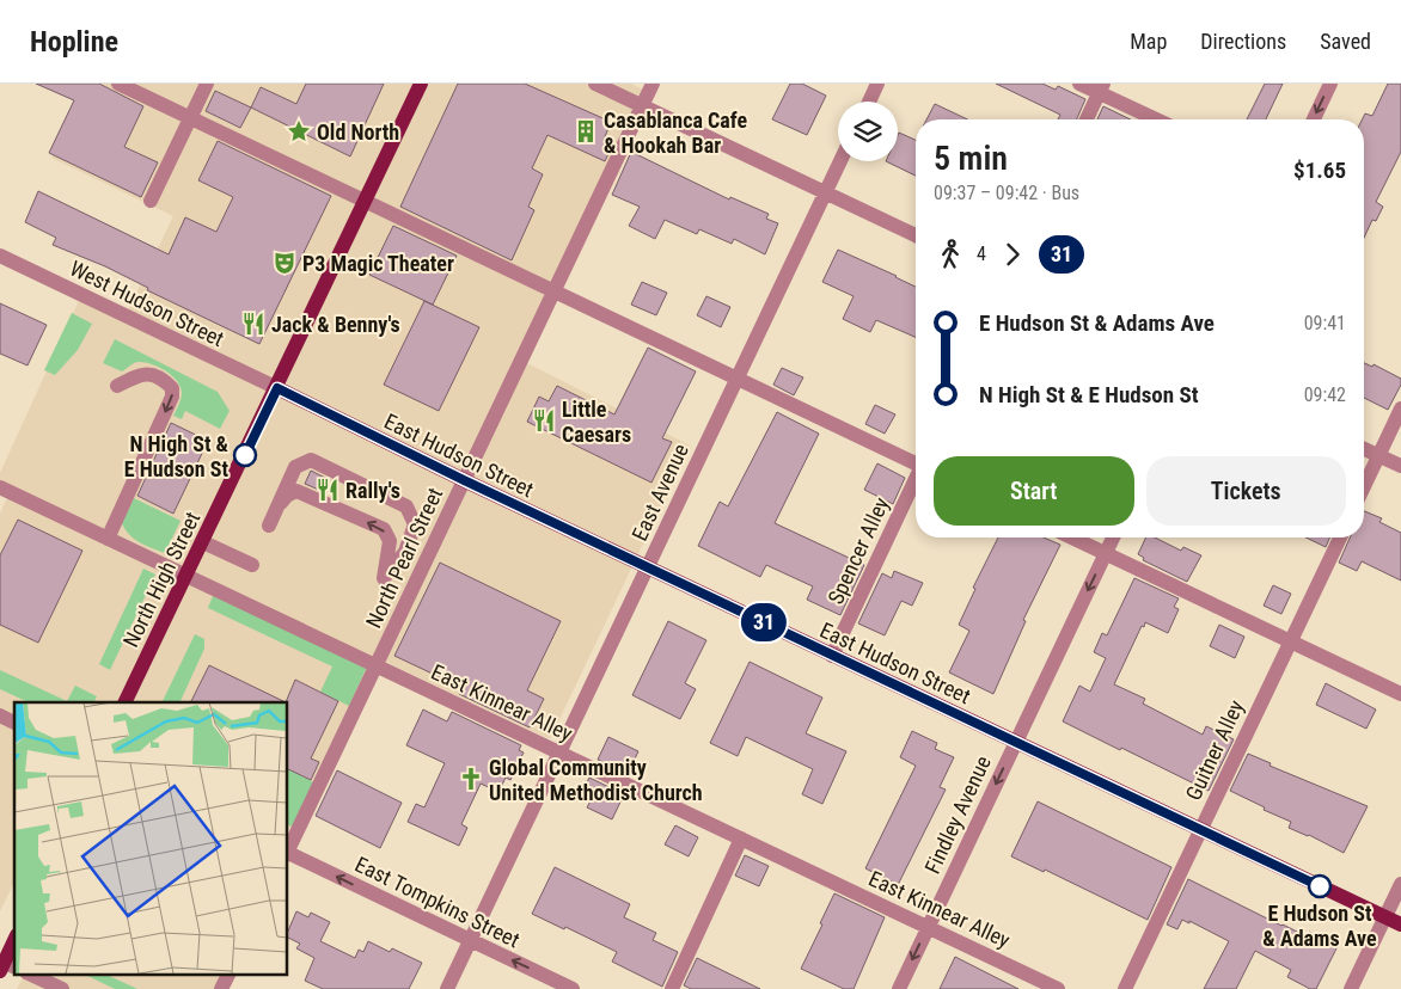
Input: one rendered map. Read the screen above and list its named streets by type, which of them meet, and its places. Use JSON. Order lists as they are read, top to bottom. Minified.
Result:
{"streets":{"main road":["East Hudson Street","North High Street"],"street":["West Hudson Street","East Avenue","Spencer Alley","North Pearl Street","East Kinnear Alley","Guitner Alley","Findley Avenue","East Tompkins Street"]},"crossings":[["West Hudson Street","East Hudson Street"],["West Hudson Street","North High Street"],["East Hudson Street","East Avenue"],["East Hudson Street","Spencer Alley"],["East Hudson Street","North Pearl Street"],["East Hudson Street","North High Street"],["East Hudson Street","Guitner Alley"],["East Hudson Street","Findley Avenue"],["East Avenue","East Kinnear Alley"],["East Avenue","East Tompkins Street"],["North Pearl Street","East Kinnear Alley"],["North High Street","East Kinnear Alley"],["East Kinnear Alley","Findley Avenue"]],"one_way":["Findley Avenue","East Tompkins Street"],"places":{"place":["Old North"],"building":["Casablanca Cafe & Hookah Bar"],"theatre":["P3 Magic Theater"],"restaurant":["Jack & Benny's","Little Caesars","Rally's"],"other":["N High St & E Hudson St","E Hudson St & Adams Ave"],"church":["Global Community United Methodist Church"]},"lines":["bus line 31"],"page":{"header":"Hopline","nav":["Map","Directions","Saved"],"on_map":"31","heading":["5 min","09:37 – 09:42 · Bus","$1.65"],"legs":["4","31"],"list":[{"name":"E Hudson St & Adams Ave","value":"09:41"},{"name":"N High St & E Hudson St","value":"09:42"}],"buttons":["Start","Tickets"]}}
